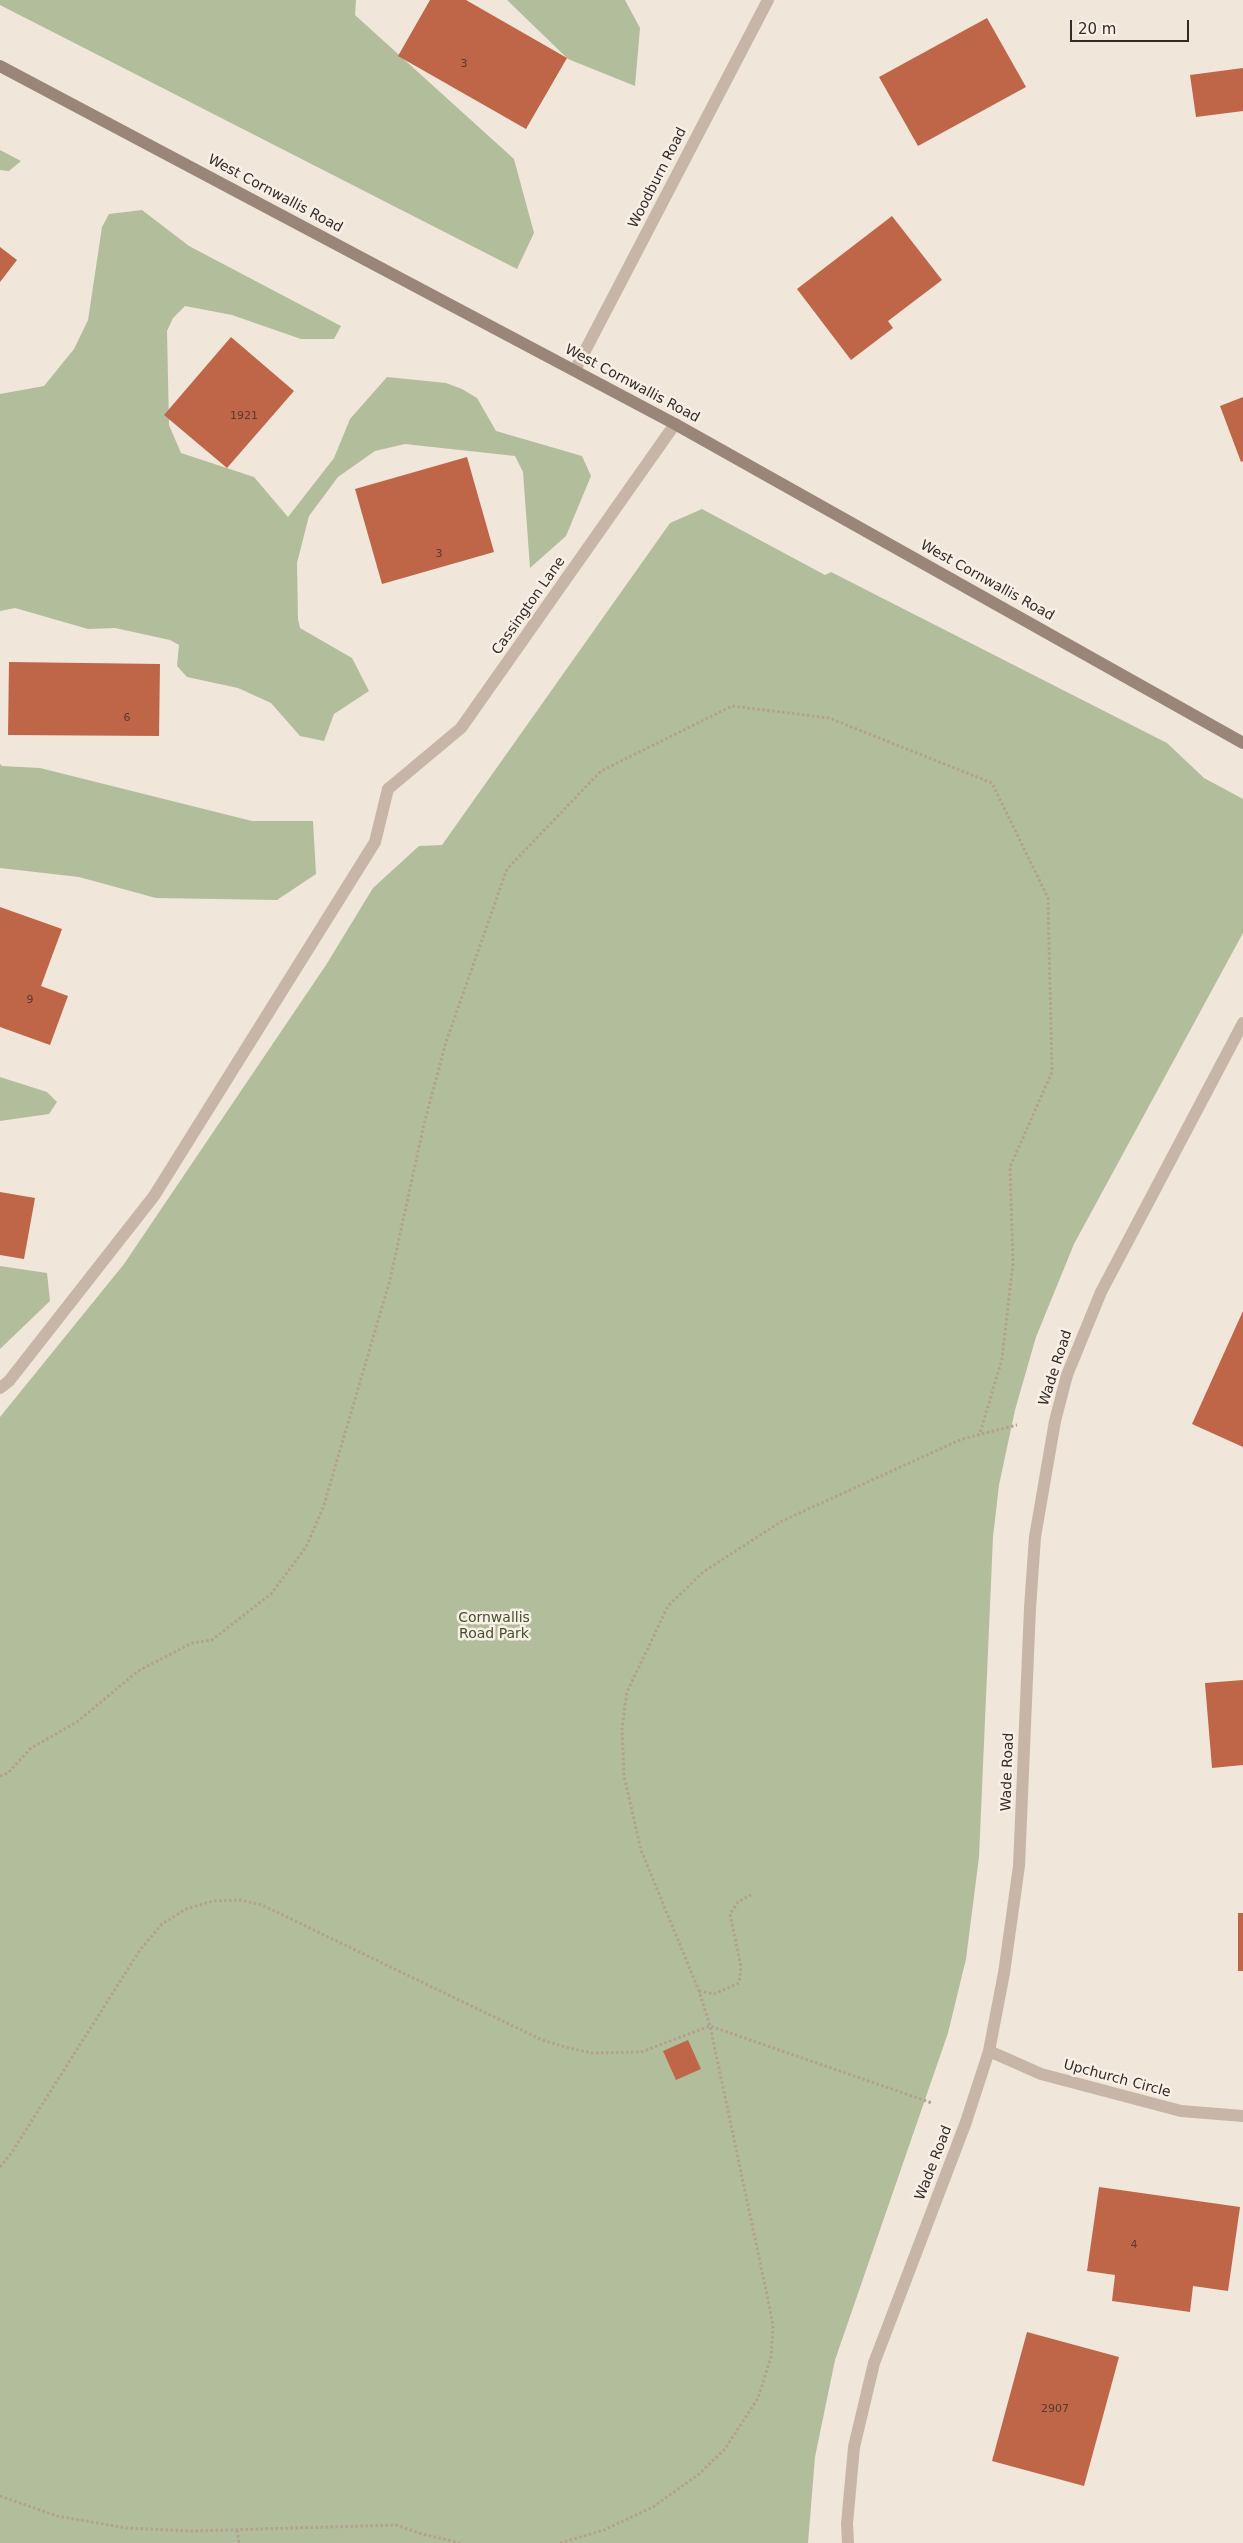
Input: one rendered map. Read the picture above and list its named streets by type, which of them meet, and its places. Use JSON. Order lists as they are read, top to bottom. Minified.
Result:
{"streets":{"street":["Woodburn Road","West Cornwallis Road","Cassington Lane","Wade Road","Upchurch Circle"]},"crossings":[["Woodburn Road","West Cornwallis Road"],["West Cornwallis Road","Cassington Lane"],["Wade Road","Upchurch Circle"]],"parks":["Cornwallis Road Park"],"house_numbers":["3","1921","3","6","9","4","2907"],"scale_bar":"20 m"}
